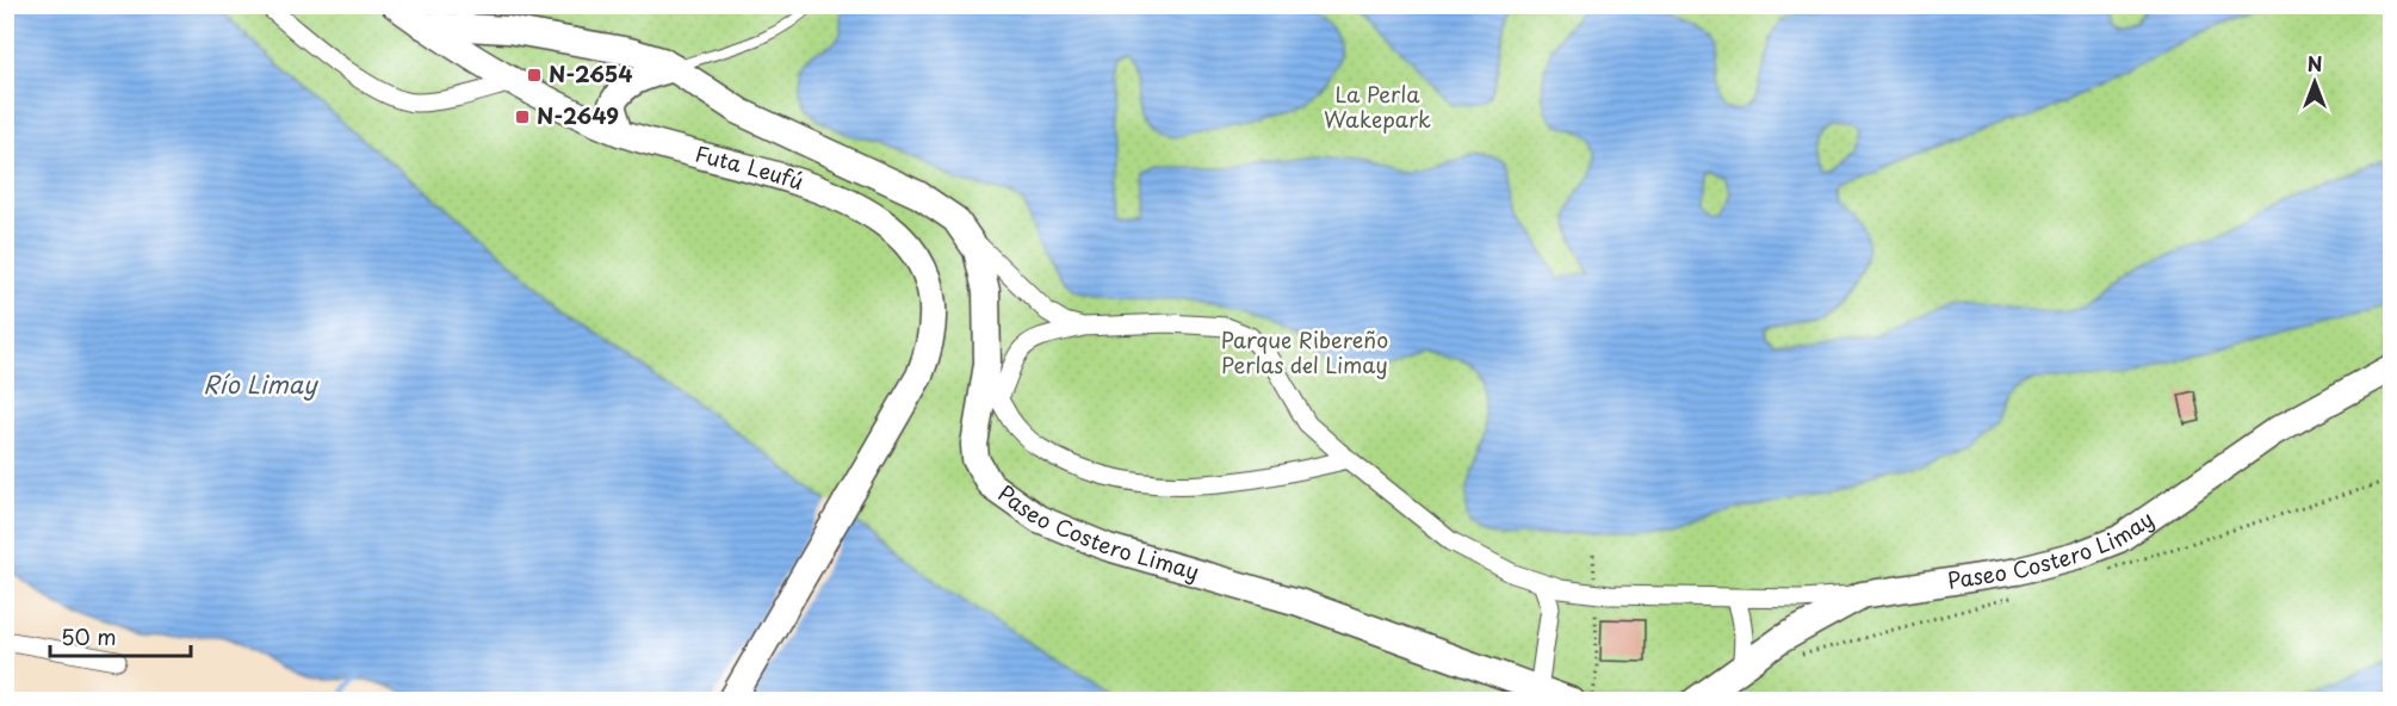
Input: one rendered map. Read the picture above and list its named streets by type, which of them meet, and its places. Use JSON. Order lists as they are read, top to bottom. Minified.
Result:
{"streets":{"street":["Futa Leufú","Paseo Costero Limay"]},"crossings":[["Futa Leufú","Paseo Costero Limay"]],"water":["Río Limay"],"parks":["La Perla Wakepark","Parque Ribereño Perlas del Limay"],"places":{"transit":["N-2654","N-2649"]},"scale_bar":"50 m","north":"top"}
